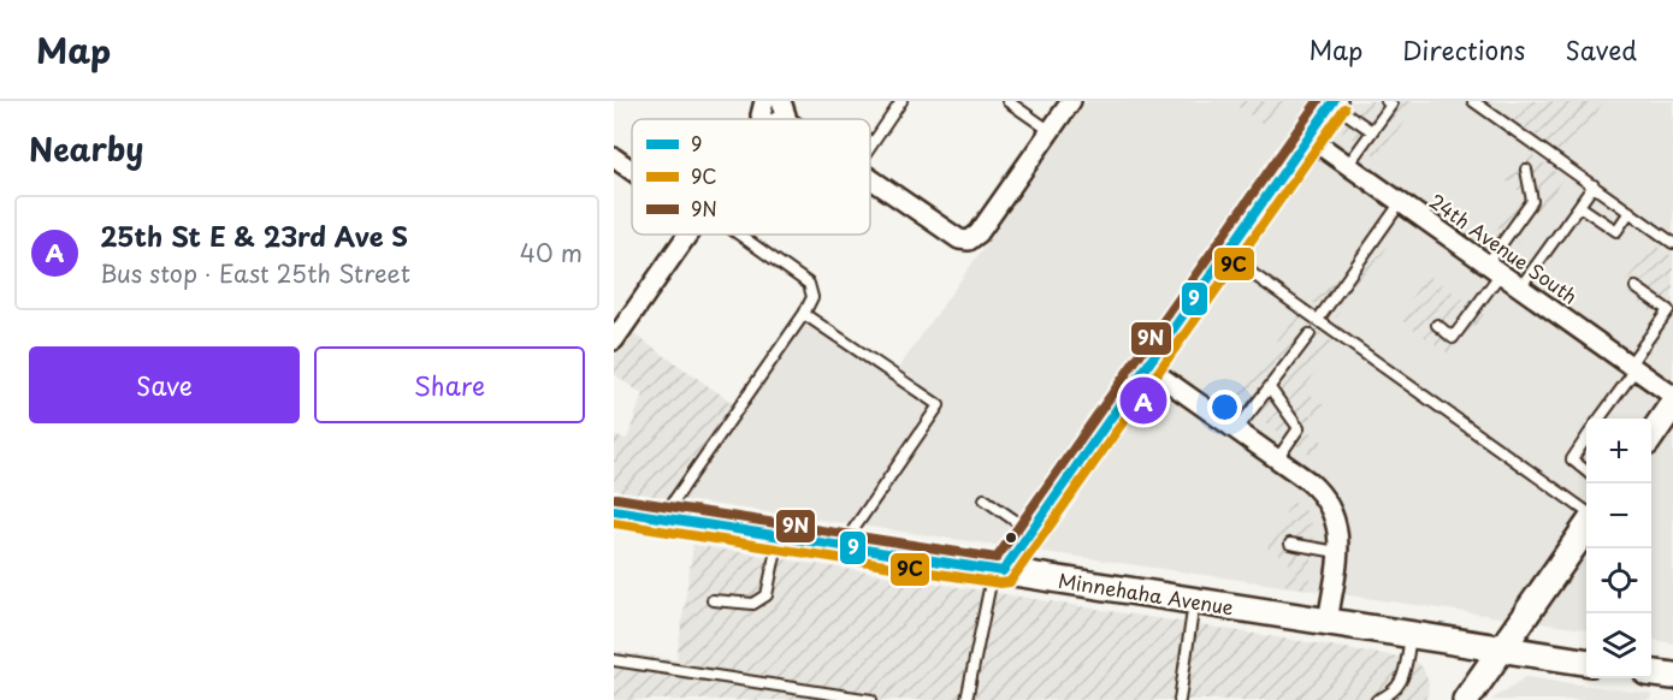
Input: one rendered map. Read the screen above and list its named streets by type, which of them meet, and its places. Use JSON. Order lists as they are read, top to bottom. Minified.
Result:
{"streets":{"main road":["Minnehaha Avenue"],"street":["24th Avenue South"]},"lines":["transit line 9","transit line 9N","transit line 9C"],"legend":["9","9C","9N"],"page":{"header":"Map","nav":["Map","Directions","Saved"],"heading":"Nearby","list":[{"mark":"A","name":"25th St E & 23rd Ave S","note":"Bus stop · East 25th Street","value":"40 m"}],"buttons":["Save","Share"],"pins":"A","map_buttons":["+","−"]}}
